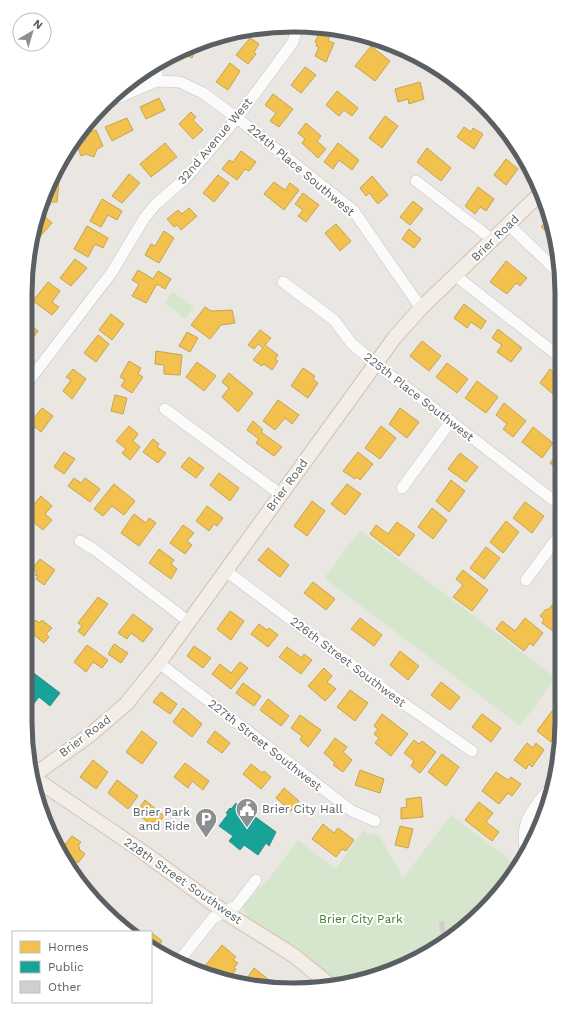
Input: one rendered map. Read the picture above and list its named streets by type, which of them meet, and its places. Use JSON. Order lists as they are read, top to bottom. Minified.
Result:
{"streets":{"main road":["Brier Road","228th Street Southwest"],"street":["32nd Avenue West","224th Place Southwest","225th Place Southwest","226th Street Southwest","227th Street Southwest"]},"crossings":[["32nd Avenue West","224th Place Southwest"],["224th Place Southwest","Brier Road"],["Brier Road","225th Place Southwest"],["Brier Road","226th Street Southwest"],["Brier Road","227th Street Southwest"]],"parks":["Brier City Park"],"places":{"public building":["Brier City Hall"],"parking":["Brier Park and Ride"]},"legend":["Homes","Public","Other"],"north":"top right"}
